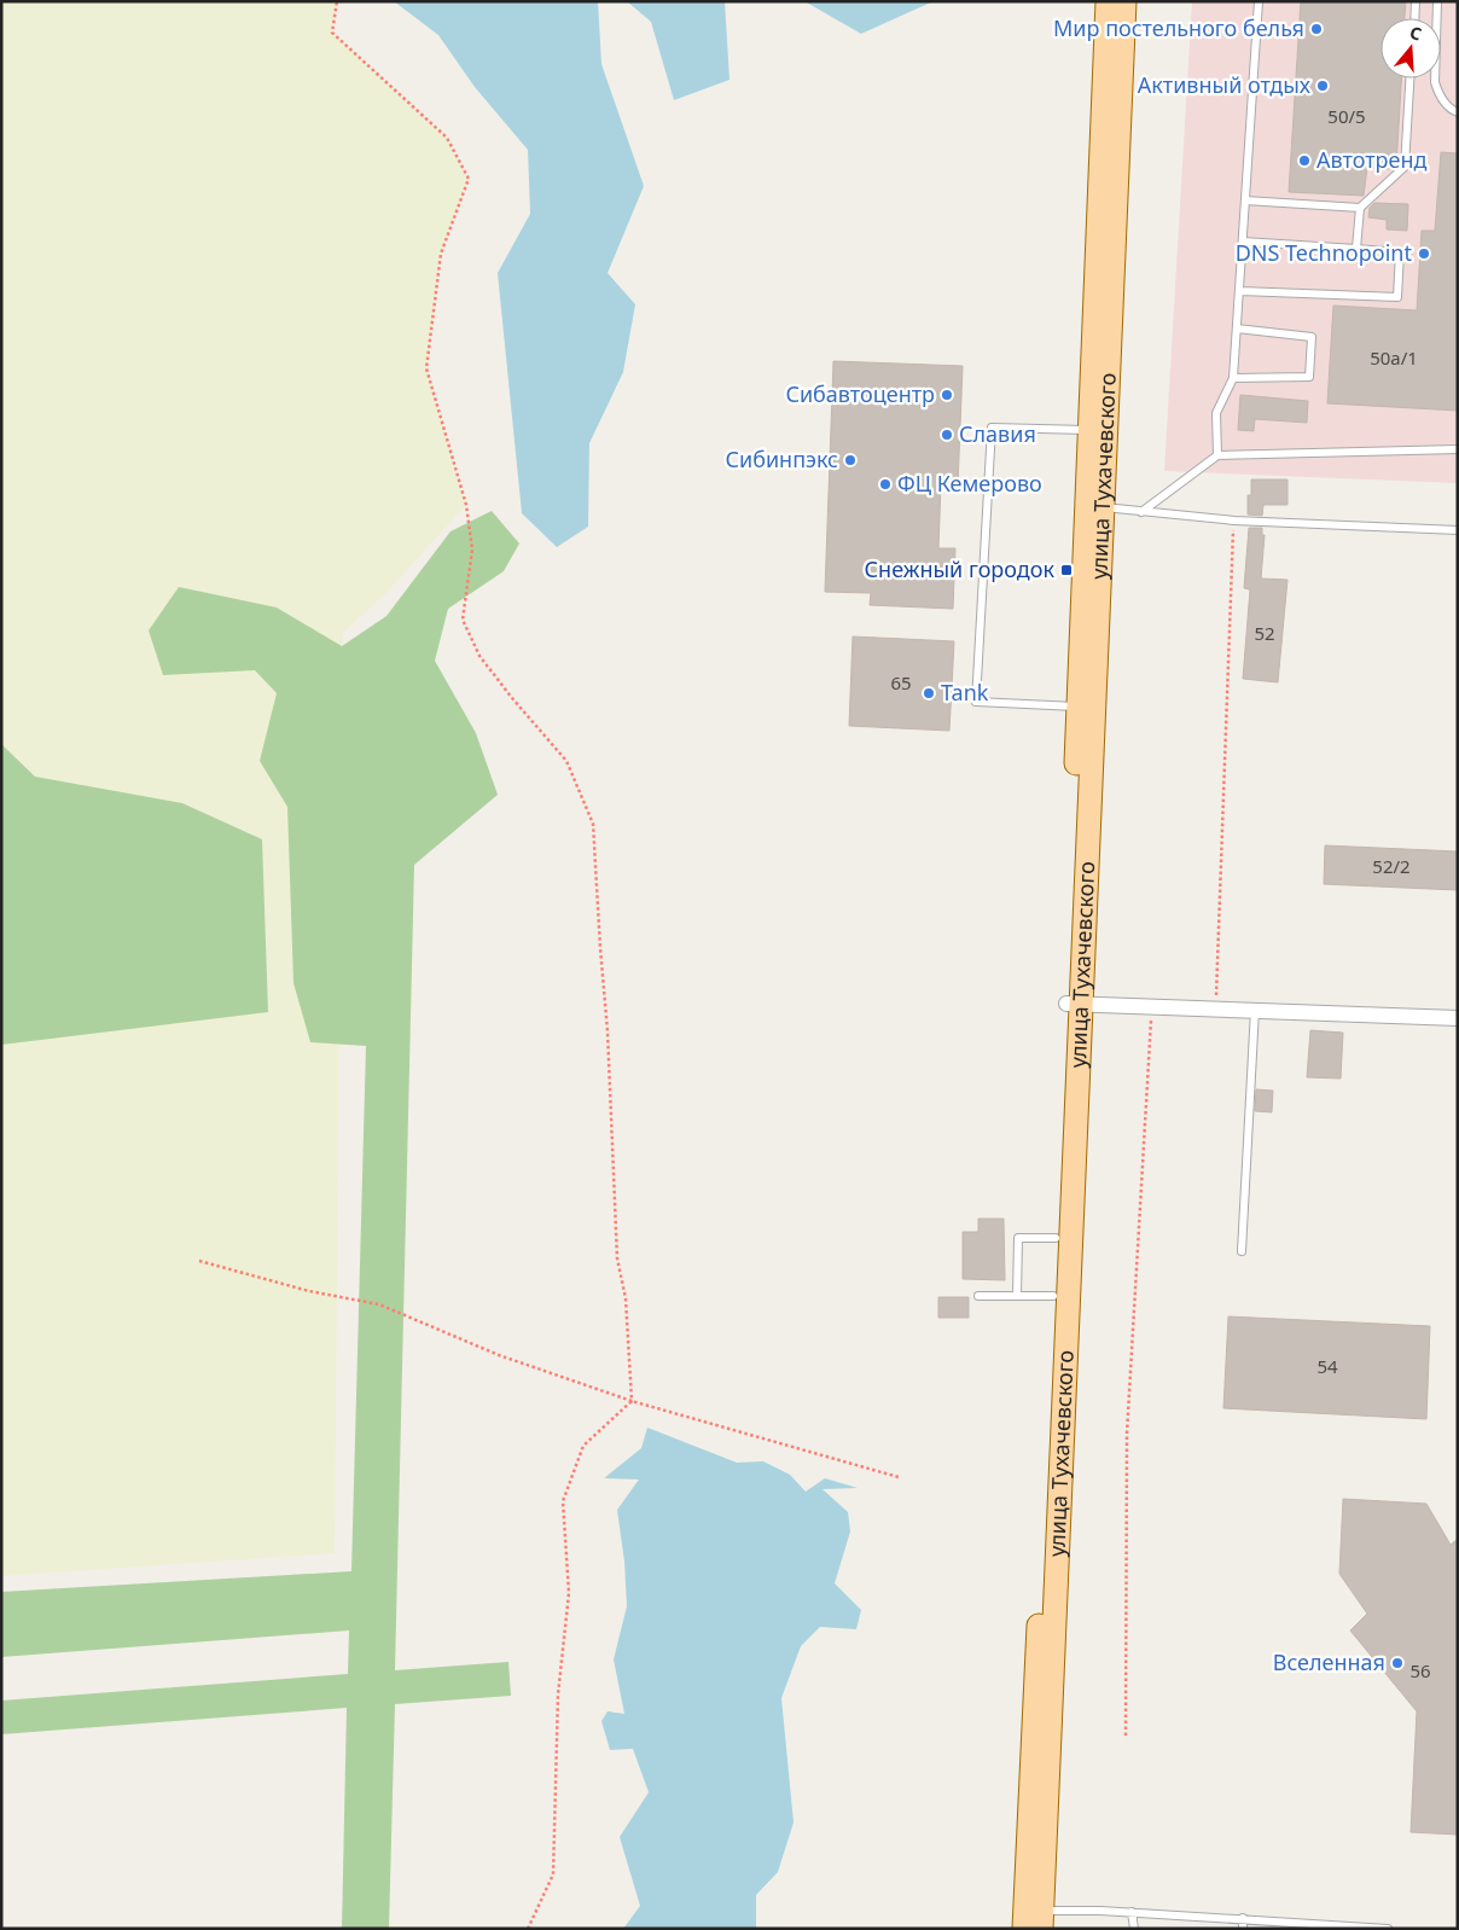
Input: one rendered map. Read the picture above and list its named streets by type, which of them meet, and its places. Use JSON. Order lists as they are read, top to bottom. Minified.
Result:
{"streets":{"main road":["улица Тухачевского"]},"places":{"other":["Мир постельного белья","Активный отдых","Автотренд","DNS Technopoint","Сибавтоцентр","Славия","Сибинпэкс","ФЦ Кемерово","Tank","Вселенная"],"transit":["Снежный городок"]},"house_numbers":["50/5","50а/1","52","65","52/2","54","56"],"north":"top"}
